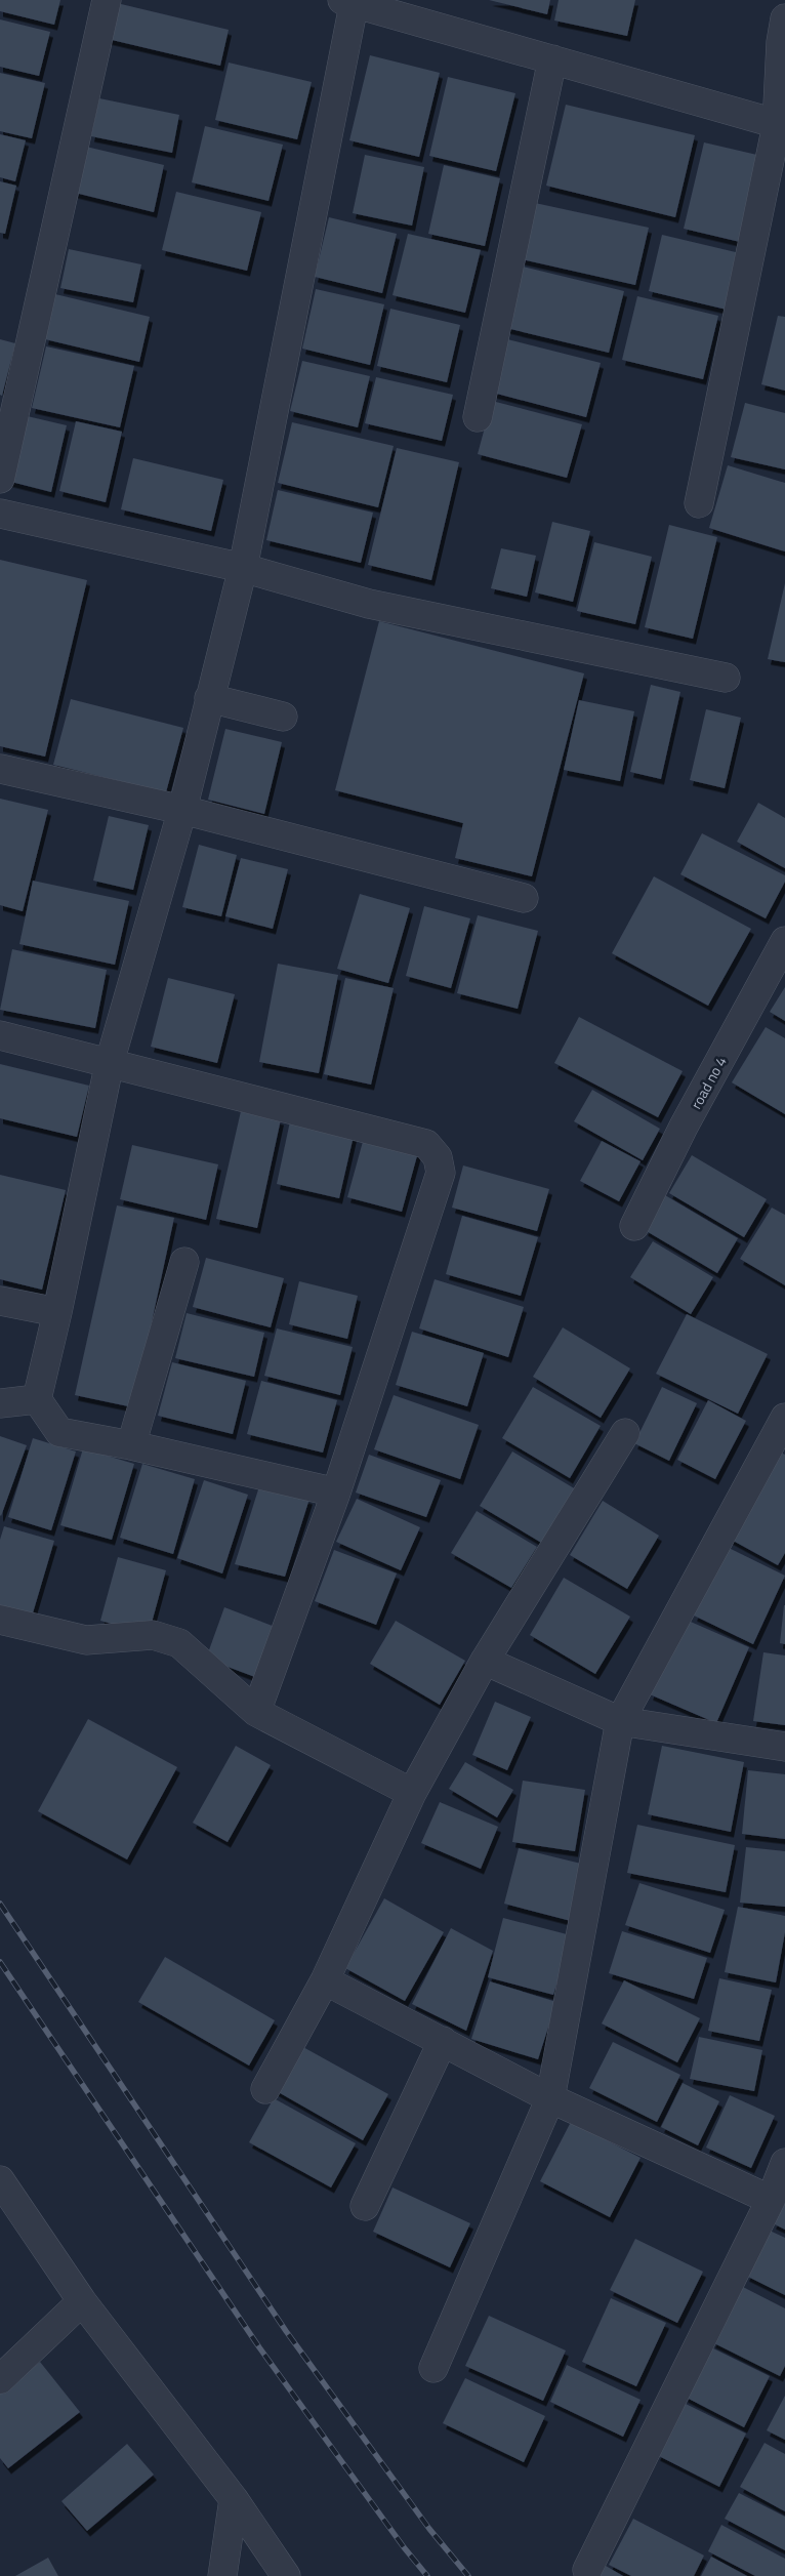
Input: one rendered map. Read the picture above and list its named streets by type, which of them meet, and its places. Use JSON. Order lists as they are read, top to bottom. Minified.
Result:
{"streets":{"street":["road no 4"]}}
